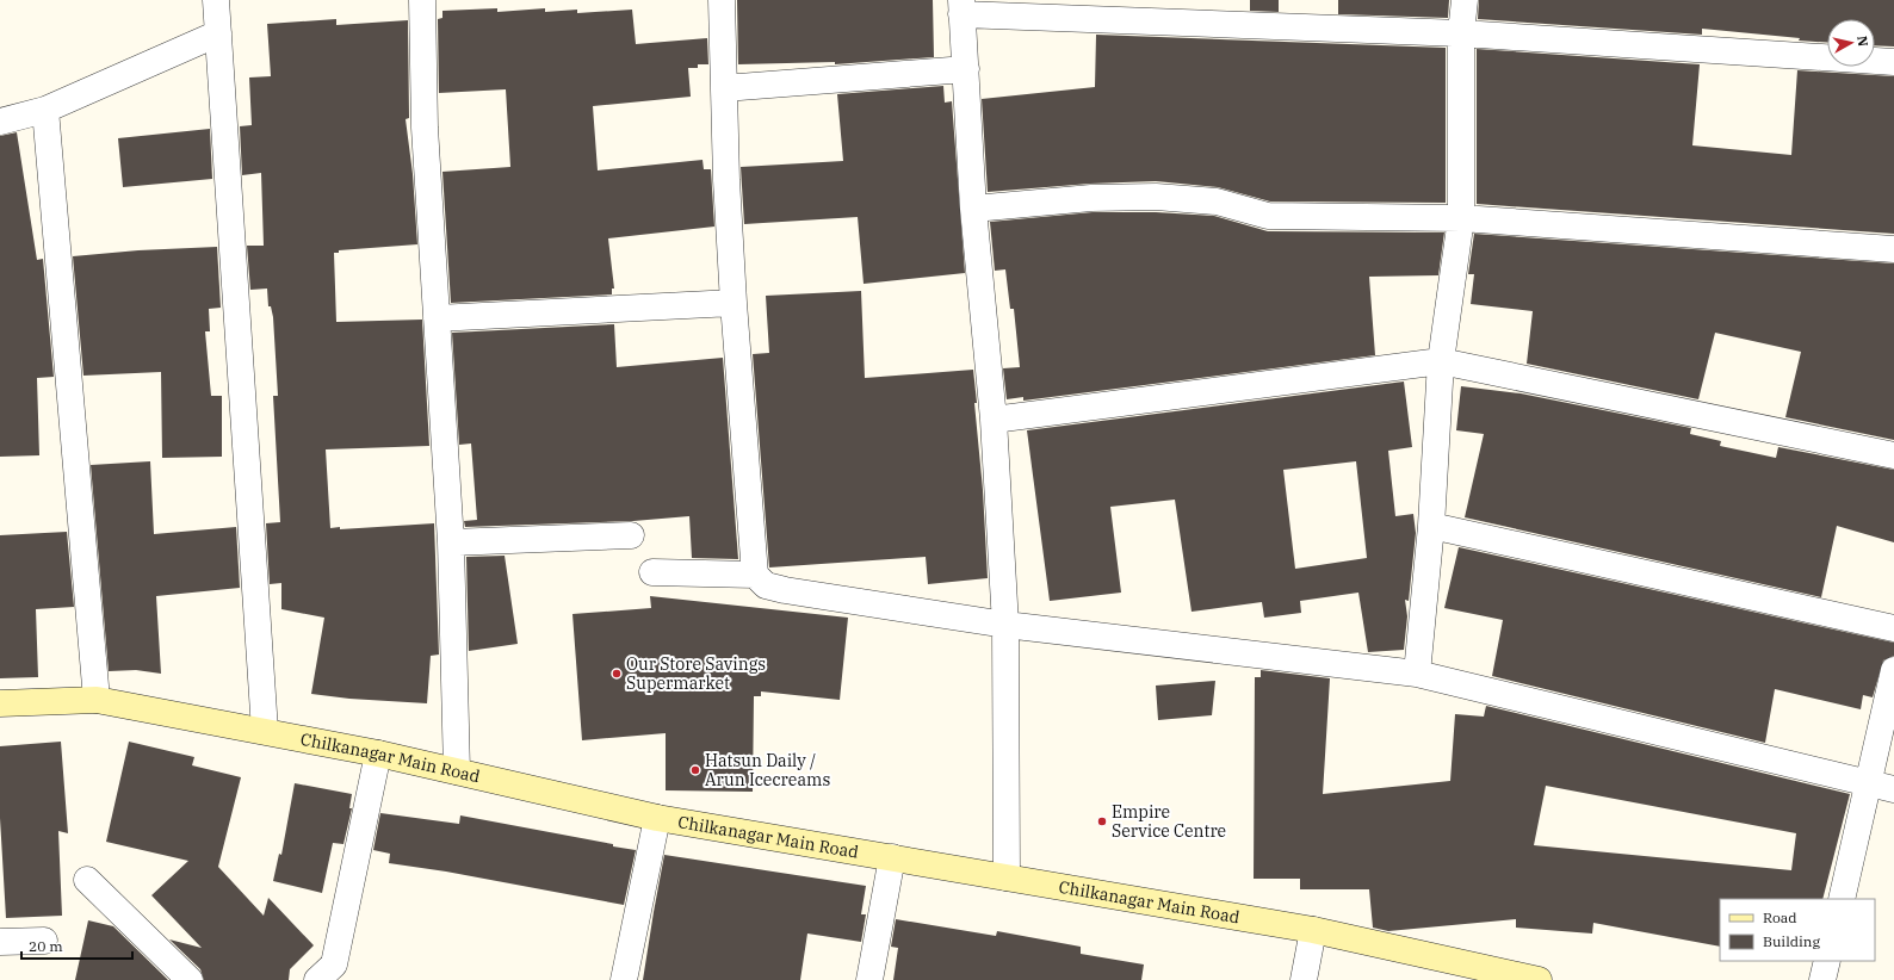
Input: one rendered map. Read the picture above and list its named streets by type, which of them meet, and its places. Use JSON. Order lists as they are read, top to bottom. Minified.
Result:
{"streets":{"main road":["Chilkanagar Main Road"]},"places":["Our Store Savings Supermarket","Hatsun Daily / Arun Icecreams","Empire Service Centre"],"legend":["Road","Building"],"scale_bar":"20 m","north":"right"}
